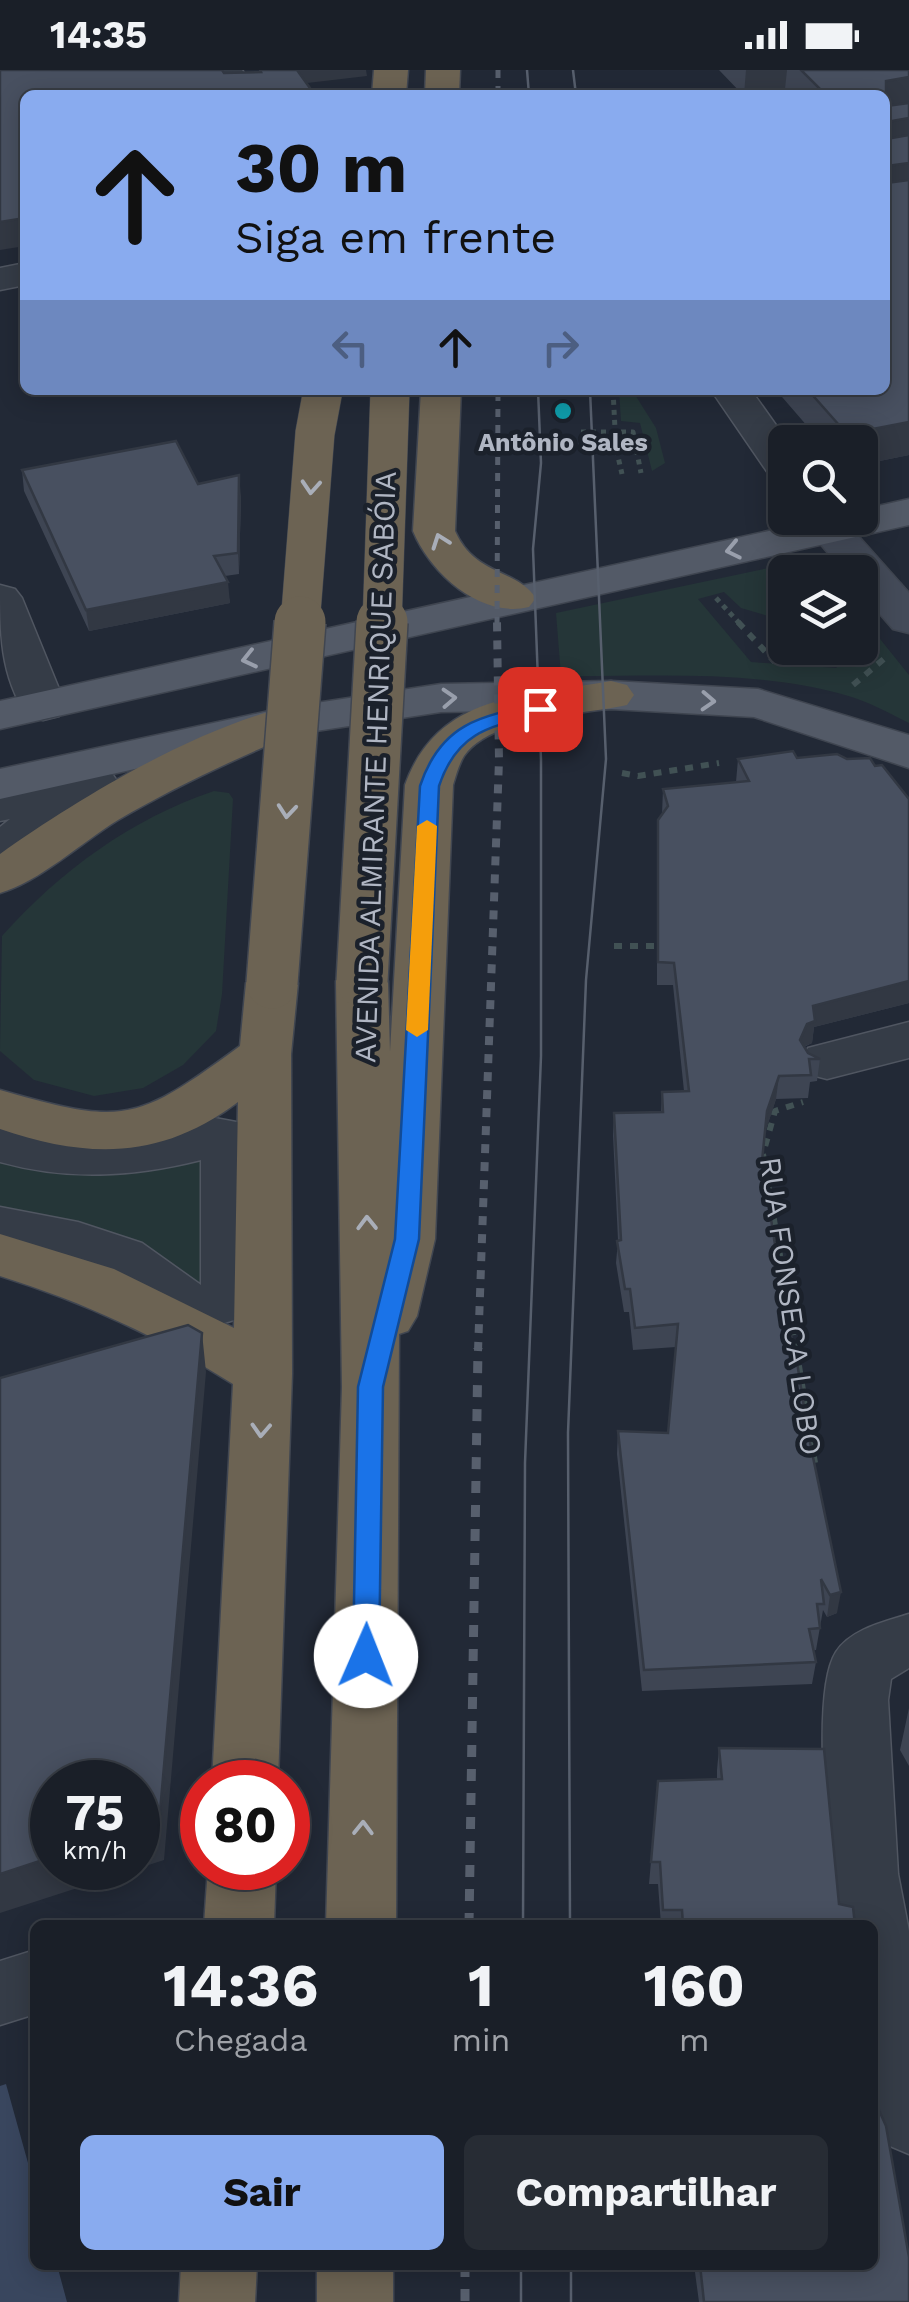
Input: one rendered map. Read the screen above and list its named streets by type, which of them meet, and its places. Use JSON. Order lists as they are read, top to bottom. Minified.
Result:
{"streets":{"highway":["AVENIDA ALMIRANTE HENRIQUE SABÓIA"],"path":["RUA FONSECA LOBO"]},"places":["Antônio Sales"],"page":{"status":"14:35","turn":["30 m","Siga em frente"],"speed":"75 km/h","limit":"80","eta":["14:36","Chegada","1","min","160","m"],"buttons":["Sair","Compartilhar"]}}
